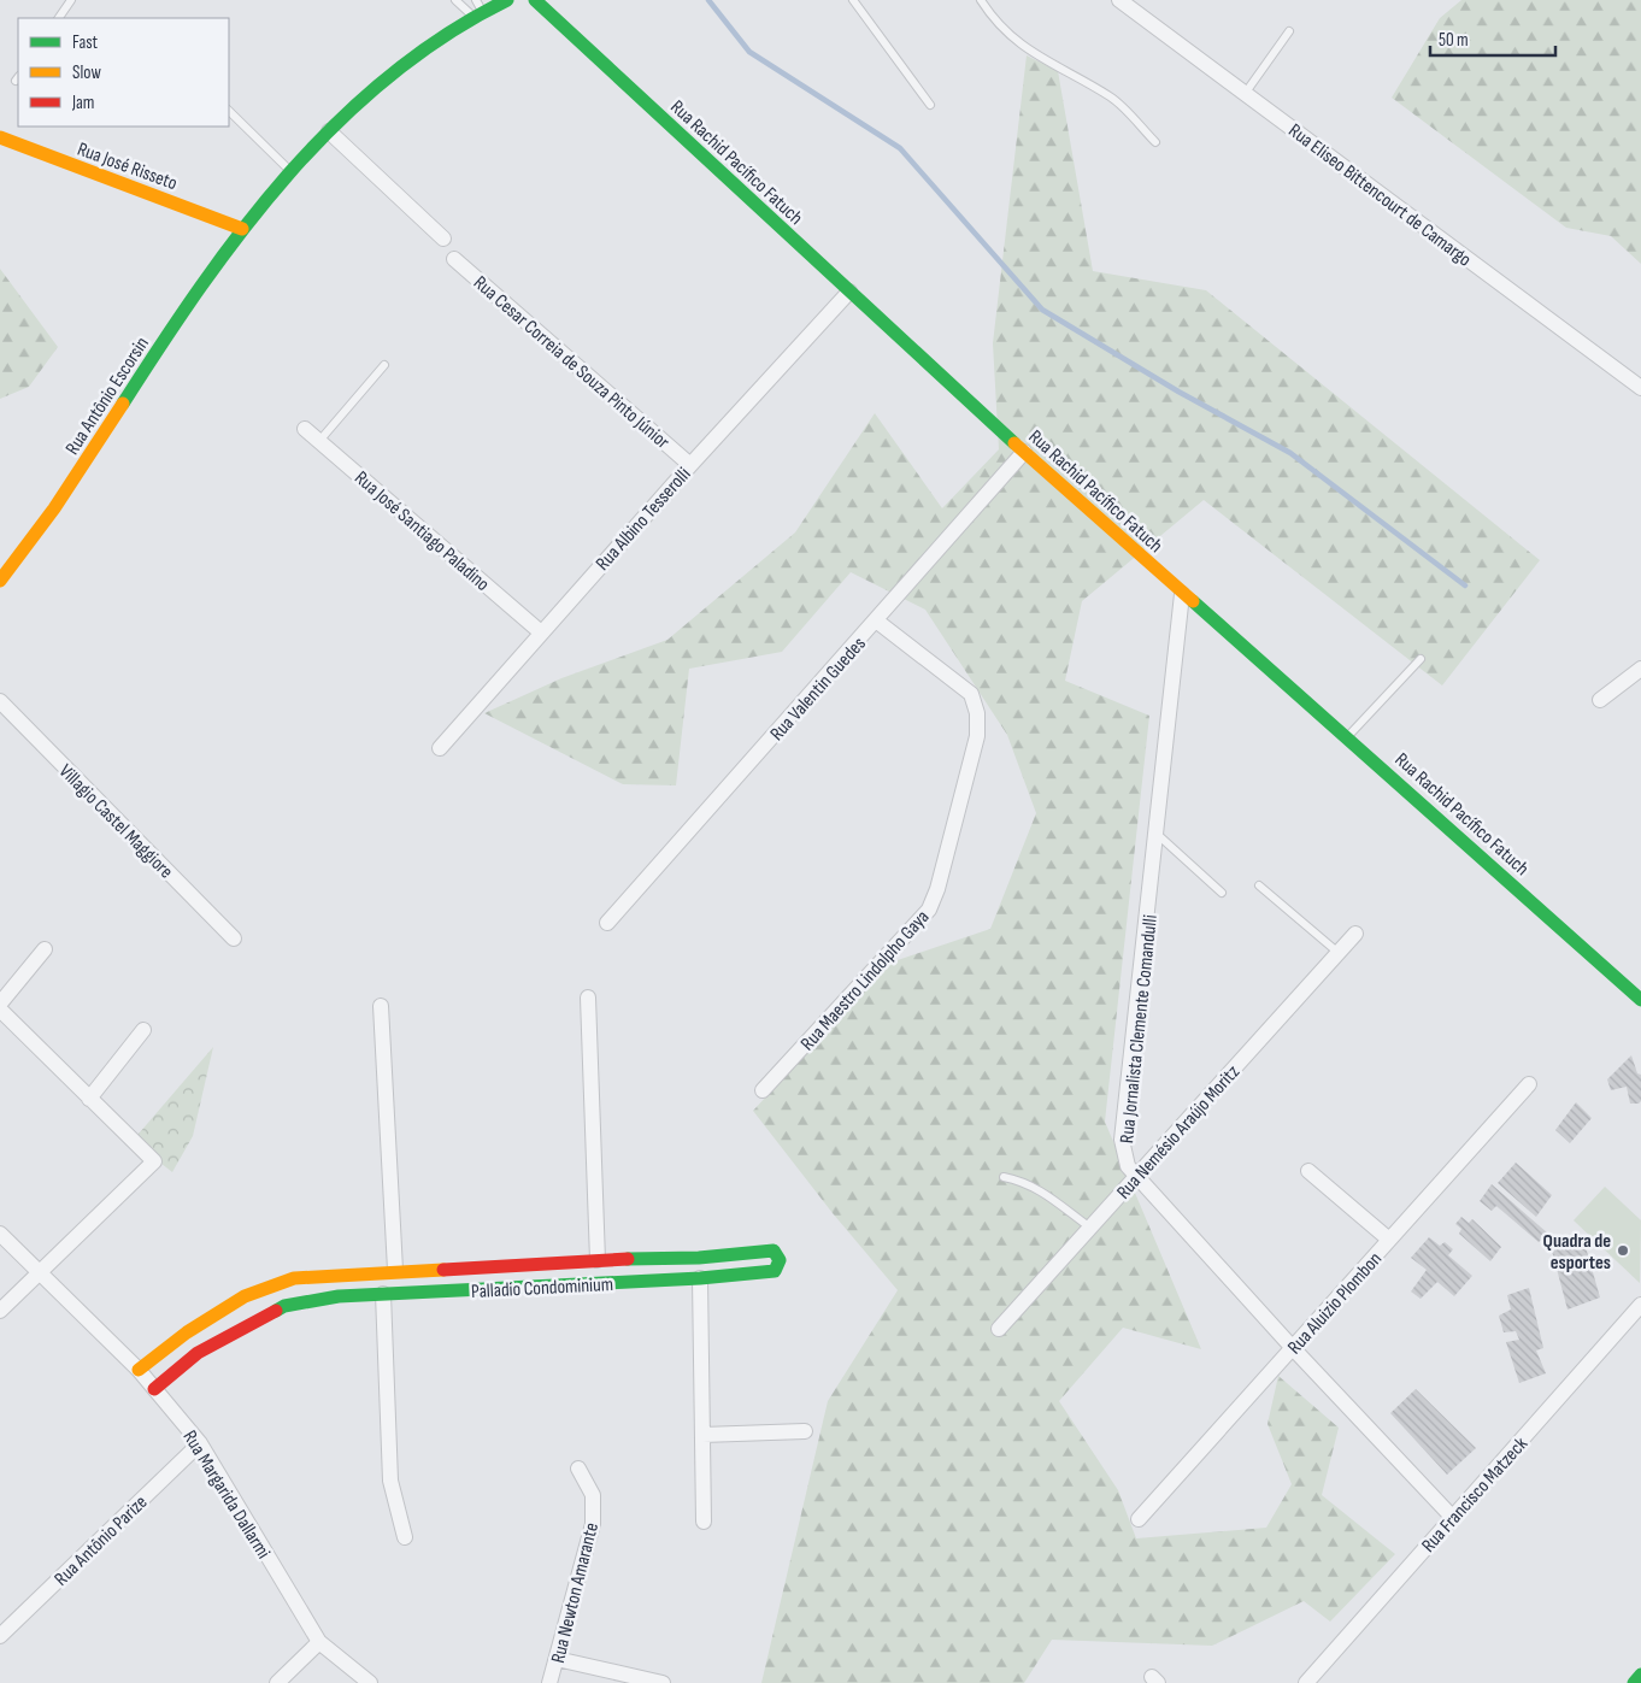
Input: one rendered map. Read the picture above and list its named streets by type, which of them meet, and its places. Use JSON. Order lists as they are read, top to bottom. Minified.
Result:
{"streets":{"street":["Rua Rachid Pacífico Fatuch","Rua José Risseto","Rua Eliseo Bittencourt de Camargo","Rua Cesar Correia de Souza Pinto Júnior","Rua Antônio Escorsin","Rua Albino Tesserolli","Rua José Santiago Paladino","Rua Valentin Guedes","Villagio Castel Maggiore","Rua Maestro Lindolpho Gaya","Rua Jornalista Clemente Comandulli","Rua Nemésio Araújo Moritz","Palladio Condominium","Rua Aluizio Plombon","Rua Margarida Dallarmi","Rua Francisco Matzeck","Rua Antônio Parize","Rua Newton Amarante"]},"crossings":[["Rua Rachid Pacífico Fatuch","Rua Albino Tesserolli"],["Rua Rachid Pacífico Fatuch","Rua Valentin Guedes"],["Rua Rachid Pacífico Fatuch","Rua Jornalista Clemente Comandulli"],["Rua José Risseto","Rua Antônio Escorsin"],["Rua Cesar Correia de Souza Pinto Júnior","Rua Albino Tesserolli"],["Rua Albino Tesserolli","Rua José Santiago Paladino"],["Rua Valentin Guedes","Rua Maestro Lindolpho Gaya"],["Rua Jornalista Clemente Comandulli","Rua Nemésio Araújo Moritz"],["Rua Jornalista Clemente Comandulli","Rua Aluizio Plombon"],["Rua Jornalista Clemente Comandulli","Rua Francisco Matzeck"],["Palladio Condominium","Rua Margarida Dallarmi"],["Rua Margarida Dallarmi","Rua Antônio Parize"]],"places":["Quadra de esportes"],"legend":["Fast","Slow","Jam"],"scale_bar":"50 m"}
